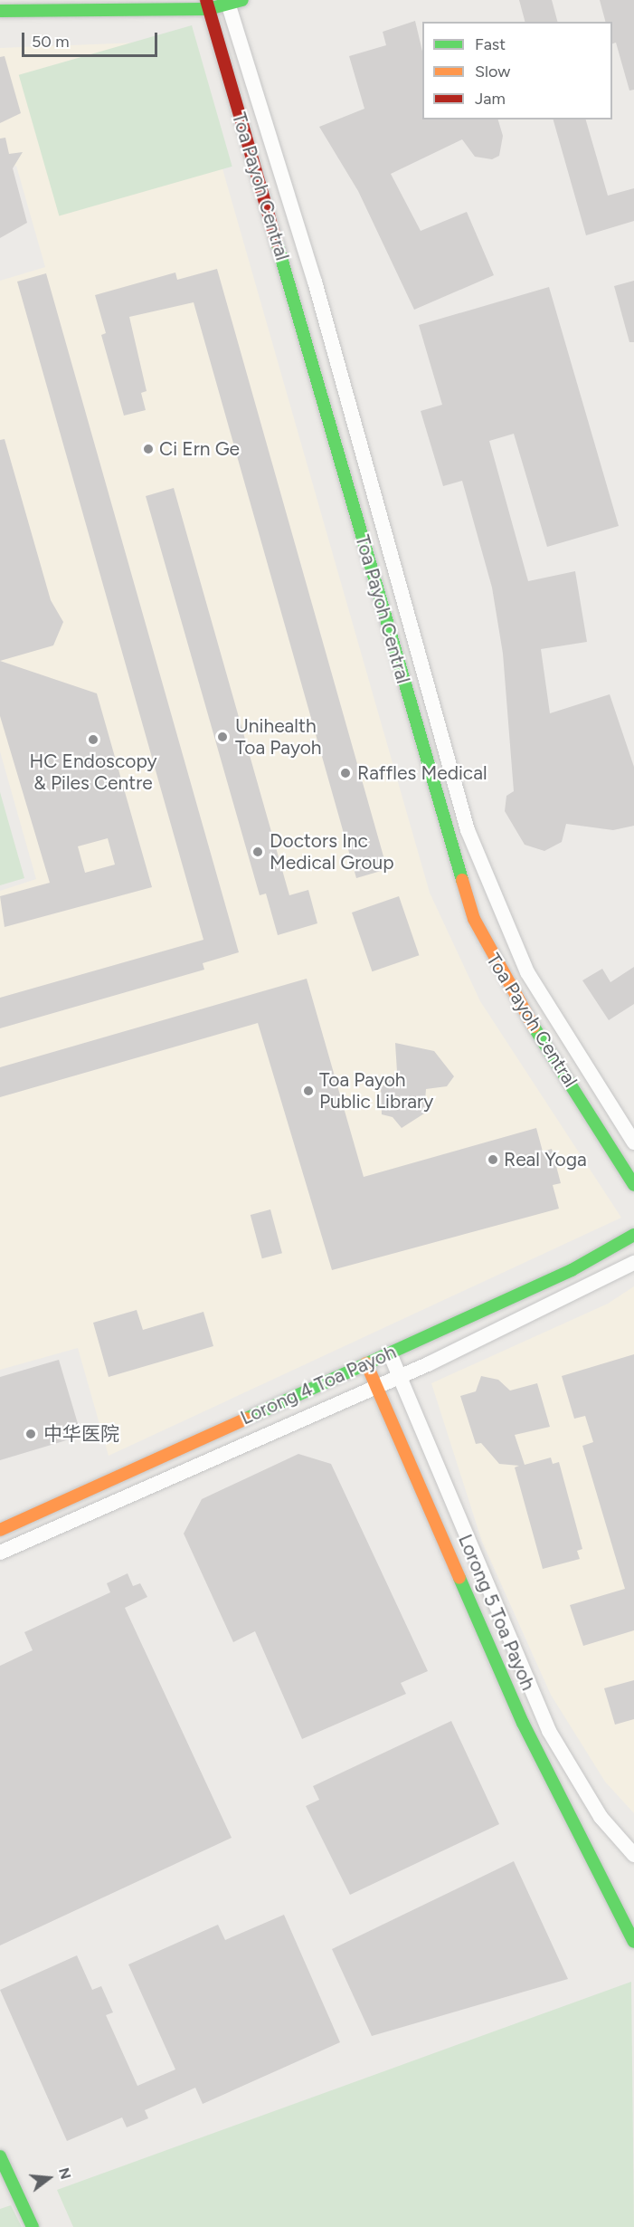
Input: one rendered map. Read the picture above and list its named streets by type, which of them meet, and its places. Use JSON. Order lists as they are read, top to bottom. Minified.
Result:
{"streets":{"street":["Toa Payoh Central","Lorong 4 Toa Payoh","Lorong 5 Toa Payoh"]},"crossings":[["Lorong 4 Toa Payoh","Lorong 5 Toa Payoh"]],"places":["Ci Ern Ge","Unihealth Toa Payoh","HC Endoscopy & Piles Centre","Raffles Medical","Doctors Inc Medical Group","Toa Payoh Public Library","Real Yoga","中华医院"],"legend":["Fast","Slow","Jam"],"scale_bar":"50 m","north":"right"}
